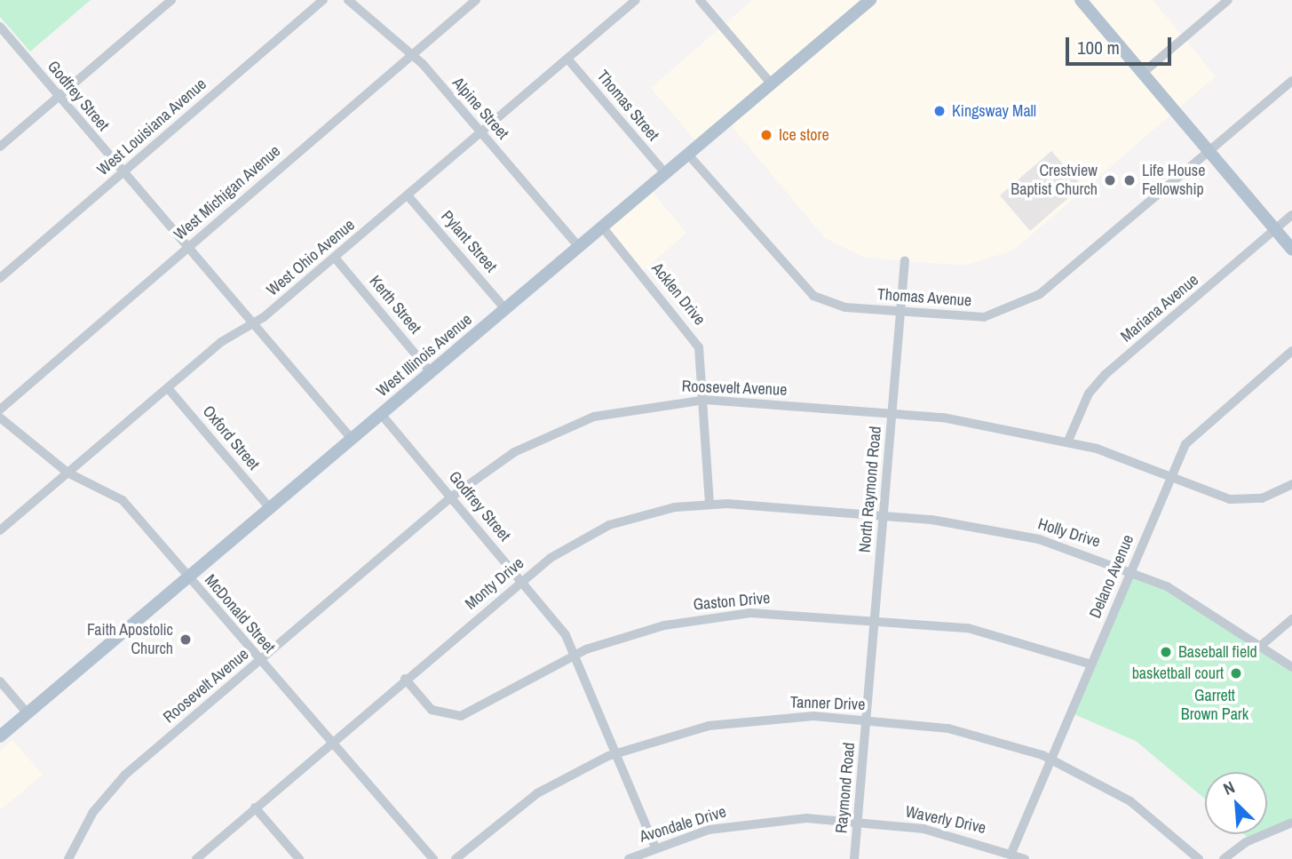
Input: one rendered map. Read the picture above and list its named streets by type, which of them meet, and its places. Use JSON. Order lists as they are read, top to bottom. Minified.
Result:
{"streets":{"main road":["West Illinois Avenue"],"street":["Godfrey Street","Thomas Street","Alpine Street","West Louisiana Avenue","West Michigan Avenue","Pylant Street","West Ohio Avenue","Acklen Drive","Thomas Avenue","Kerth Street","Mariana Avenue","Roosevelt Avenue","Oxford Street","North Raymond Road","Holly Drive","Delano Avenue","Monty Drive","Gaston Drive","McDonald Street","Tanner Drive","Raymond Road","Waverly Drive","Avondale Drive"]},"crossings":[["Godfrey Street","West Louisiana Avenue"],["Godfrey Street","West Michigan Avenue"],["Godfrey Street","West Ohio Avenue"],["Godfrey Street","West Illinois Avenue"],["Godfrey Street","Roosevelt Avenue"],["Godfrey Street","Monty Drive"],["Godfrey Street","Gaston Drive"],["Godfrey Street","Tanner Drive"],["Godfrey Street","Avondale Drive"],["Thomas Street","West Ohio Avenue"],["Thomas Street","West Illinois Avenue"],["Alpine Street","West Michigan Avenue"],["Alpine Street","West Ohio Avenue"],["Alpine Street","West Illinois Avenue"],["Pylant Street","West Ohio Avenue"],["Pylant Street","West Illinois Avenue"],["West Ohio Avenue","Kerth Street"],["West Ohio Avenue","Oxford Street"],["West Ohio Avenue","McDonald Street"],["Acklen Drive","West Illinois Avenue"],["Acklen Drive","Roosevelt Avenue"],["Acklen Drive","Monty Drive"],["Thomas Avenue","West Illinois Avenue"],["Thomas Avenue","North Raymond Road"],["Kerth Street","West Illinois Avenue"],["Mariana Avenue","Roosevelt Avenue"],["West Illinois Avenue","Oxford Street"],["West Illinois Avenue","McDonald Street"],["Roosevelt Avenue","North Raymond Road"],["Roosevelt Avenue","Delano Avenue"],["Roosevelt Avenue","McDonald Street"],["North Raymond Road","Holly Drive"],["North Raymond Road","Monty Drive"],["North Raymond Road","Gaston Drive"],["North Raymond Road","Tanner Drive"],["North Raymond Road","Raymond Road"],["Holly Drive","Delano Avenue"],["Holly Drive","Monty Drive"],["Delano Avenue","Gaston Drive"],["Delano Avenue","Tanner Drive"],["Delano Avenue","Waverly Drive"],["Monty Drive","Gaston Drive"],["Monty Drive","McDonald Street"],["Tanner Drive","Raymond Road"],["Raymond Road","Waverly Drive"],["Raymond Road","Avondale Drive"],["Waverly Drive","Avondale Drive"]],"parks":["Garrett Brown Park"],"places":["Kingsway Mall","Ice store","Crestview Baptist Church","Life House Fellowship","Faith Apostolic Church","Baseball field","basketball court"],"scale_bar":"100 m","north":"top left"}
